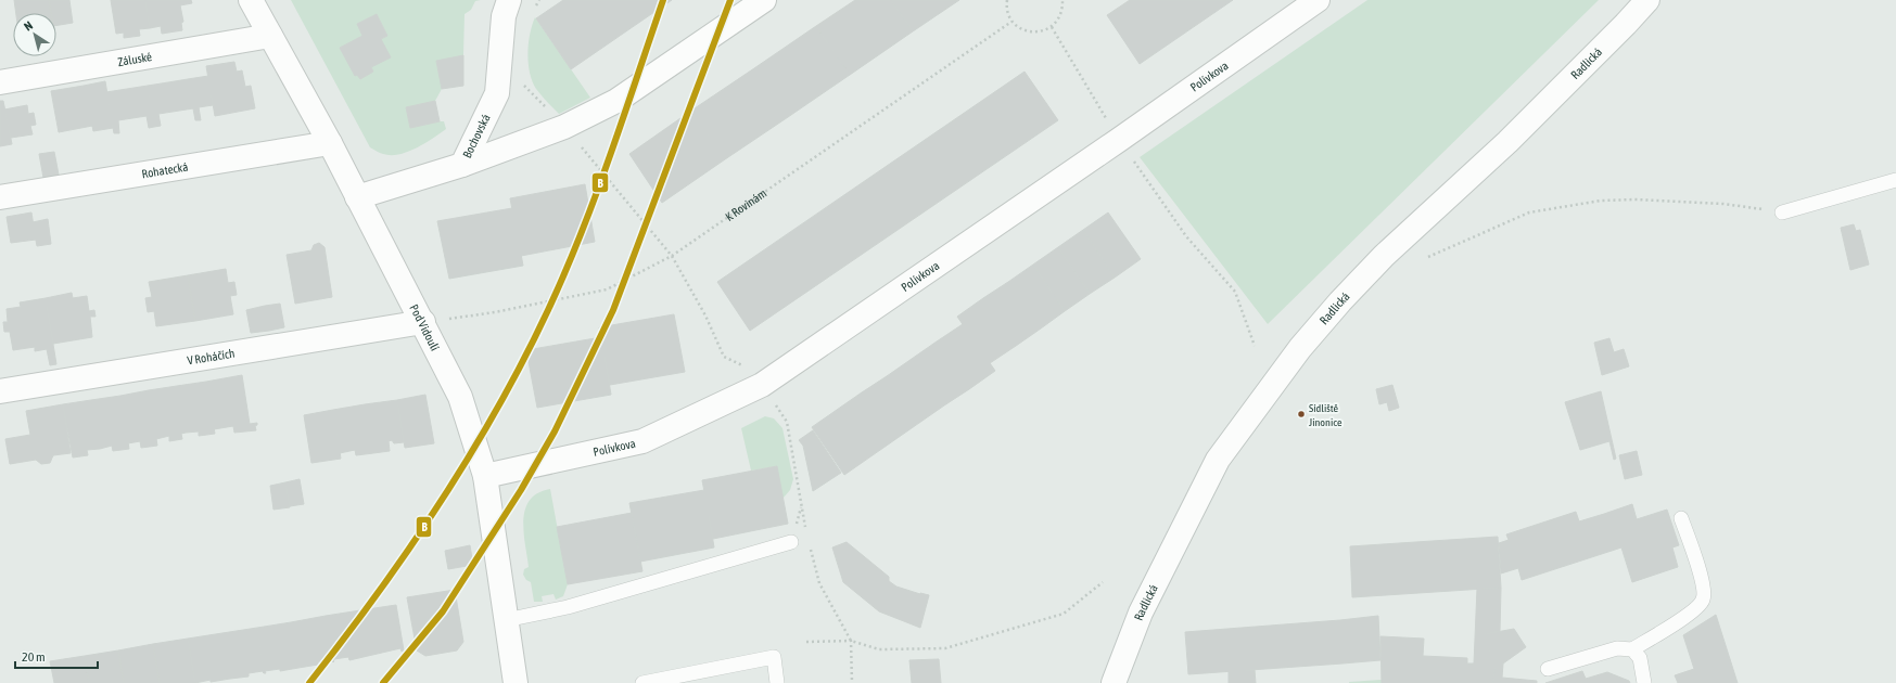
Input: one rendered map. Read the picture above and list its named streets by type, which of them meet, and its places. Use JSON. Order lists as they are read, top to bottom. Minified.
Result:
{"streets":{"street":["Záluské","Radlická","Polívkova","Bochovská","Rohatecká","Pod Vidoulí","V Roháčích"],"path":["K Rovinám"]},"crossings":[["Záluské","Pod Vidoulí"],["Polívkova","Pod Vidoulí"],["Bochovská","Pod Vidoulí"],["Rohatecká","Pod Vidoulí"],["Pod Vidoulí","V Roháčích"]],"places":["Sídliště Jinonice"],"lines":["transit line B"],"scale_bar":"20 m","north":"top left"}
